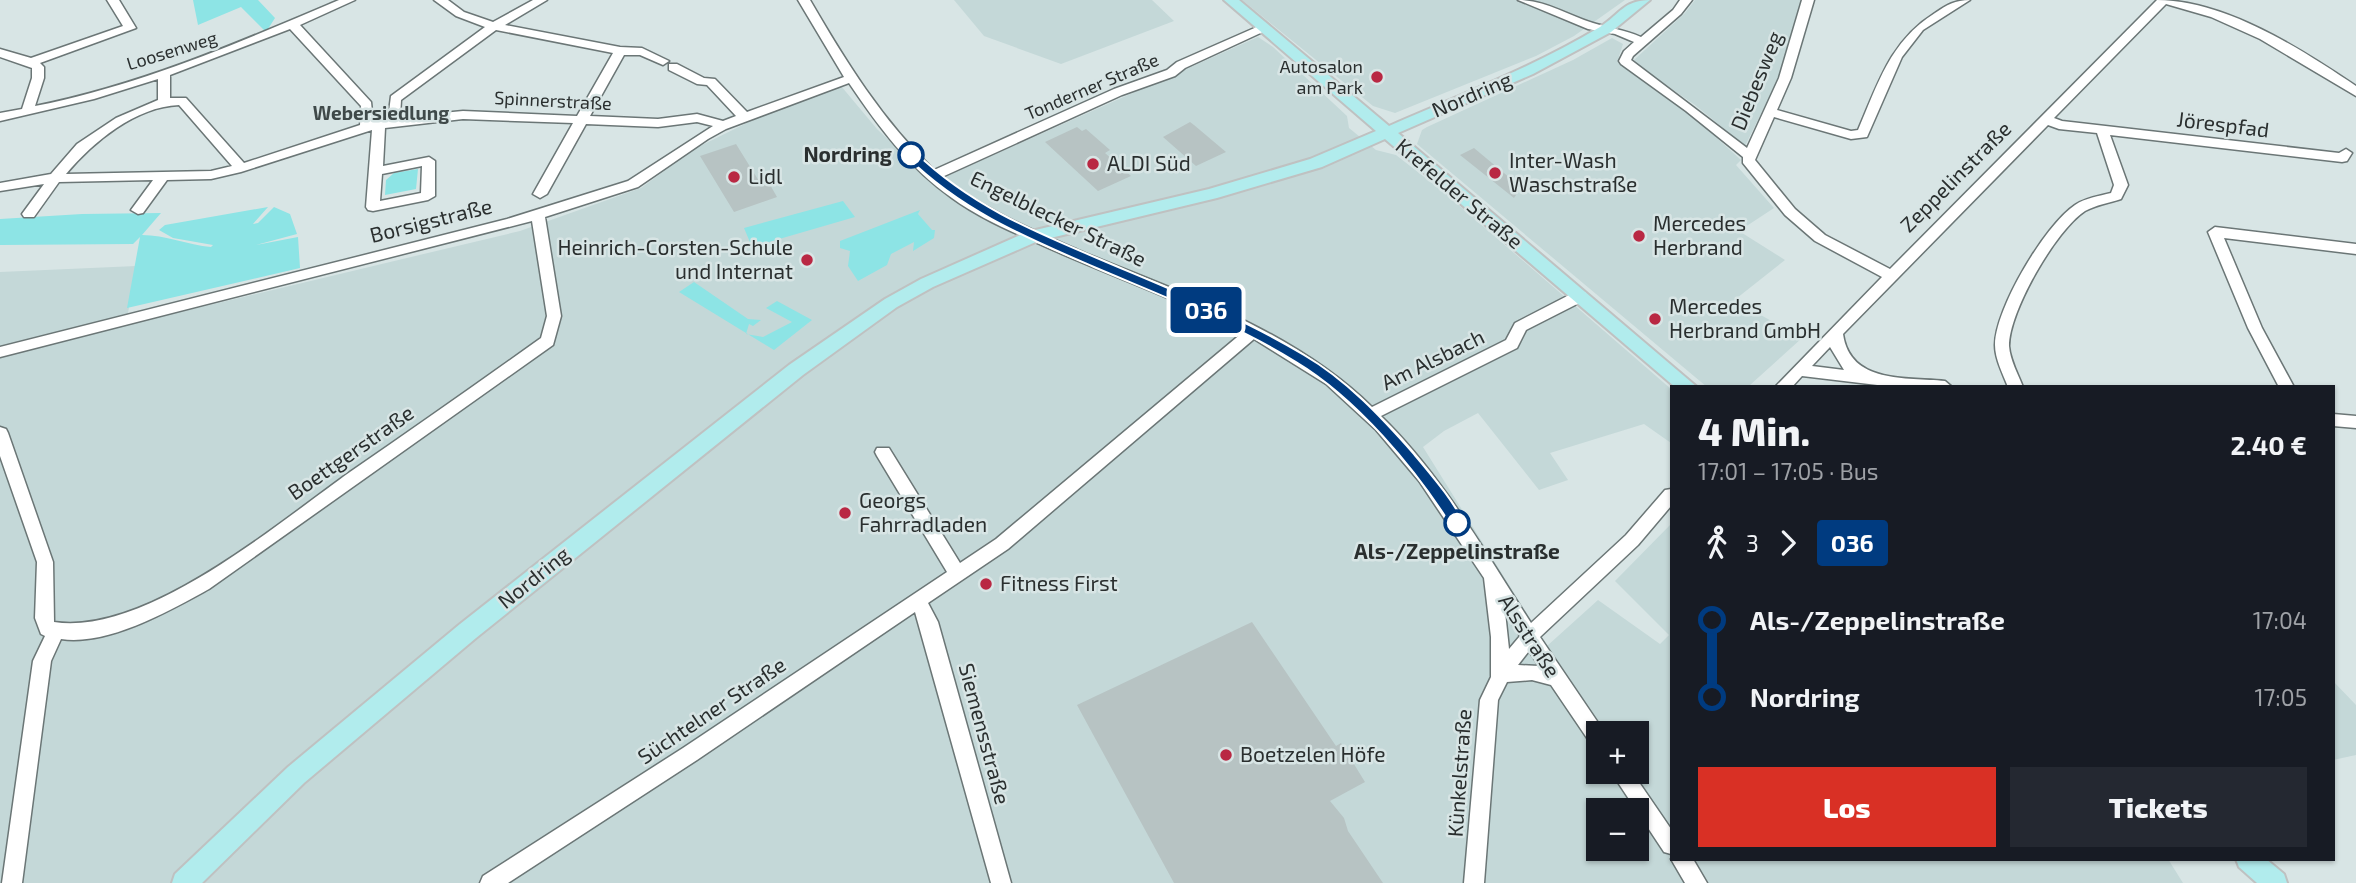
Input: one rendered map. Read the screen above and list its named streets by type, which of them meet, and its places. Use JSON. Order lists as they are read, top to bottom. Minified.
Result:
{"streets":{"main road":["Nordring","Krefelder Straße"],"street":["Loosenweg","Diebesweg","Tonderner Straße","Spinnerstraße","Jörespfad","Zeppelinstraße","Engelblecker Straße","Borsigstraße","Am Alsbach","Boettgerstraße","Alsstraße","Süchtelner Straße","Siemensstraße","Künkelstraße"]},"crossings":[["Diebesweg","Zeppelinstraße"],["Tonderner Straße","Krefelder Straße"],["Tonderner Straße","Engelblecker Straße"],["Nordring","Krefelder Straße"],["Nordring","Engelblecker Straße"],["Spinnerstraße","Borsigstraße"],["Jörespfad","Zeppelinstraße"],["Krefelder Straße","Am Alsbach"],["Engelblecker Straße","Borsigstraße"],["Engelblecker Straße","Alsstraße"],["Engelblecker Straße","Süchtelner Straße"],["Borsigstraße","Boettgerstraße"],["Am Alsbach","Alsstraße"],["Alsstraße","Süchtelner Straße"],["Alsstraße","Künkelstraße"],["Süchtelner Straße","Siemensstraße"]],"districts":["Webersiedlung"],"places":["Autosalon am Park","Nordring","ALDI Süd","Inter-Wash Waschstraße","Lidl","Mercedes Herbrand","Heinrich-Corsten-Schule und Internat","Mercedes Herbrand GmbH","Georgs Fahrradladen","Als-/Zeppelinstraße","Fitness First","Boetzelen Höfe"],"lines":["bus line 036"],"page":{"on_map":"036","heading":["4 Min.","17:01 – 17:05 · Bus","2.40 €"],"legs":["3","036"],"list":[{"name":"Als-/Zeppelinstraße","value":"17:04"},{"name":"Nordring","value":"17:05"}],"map_buttons":["+","−"],"buttons":["Los","Tickets"]}}
